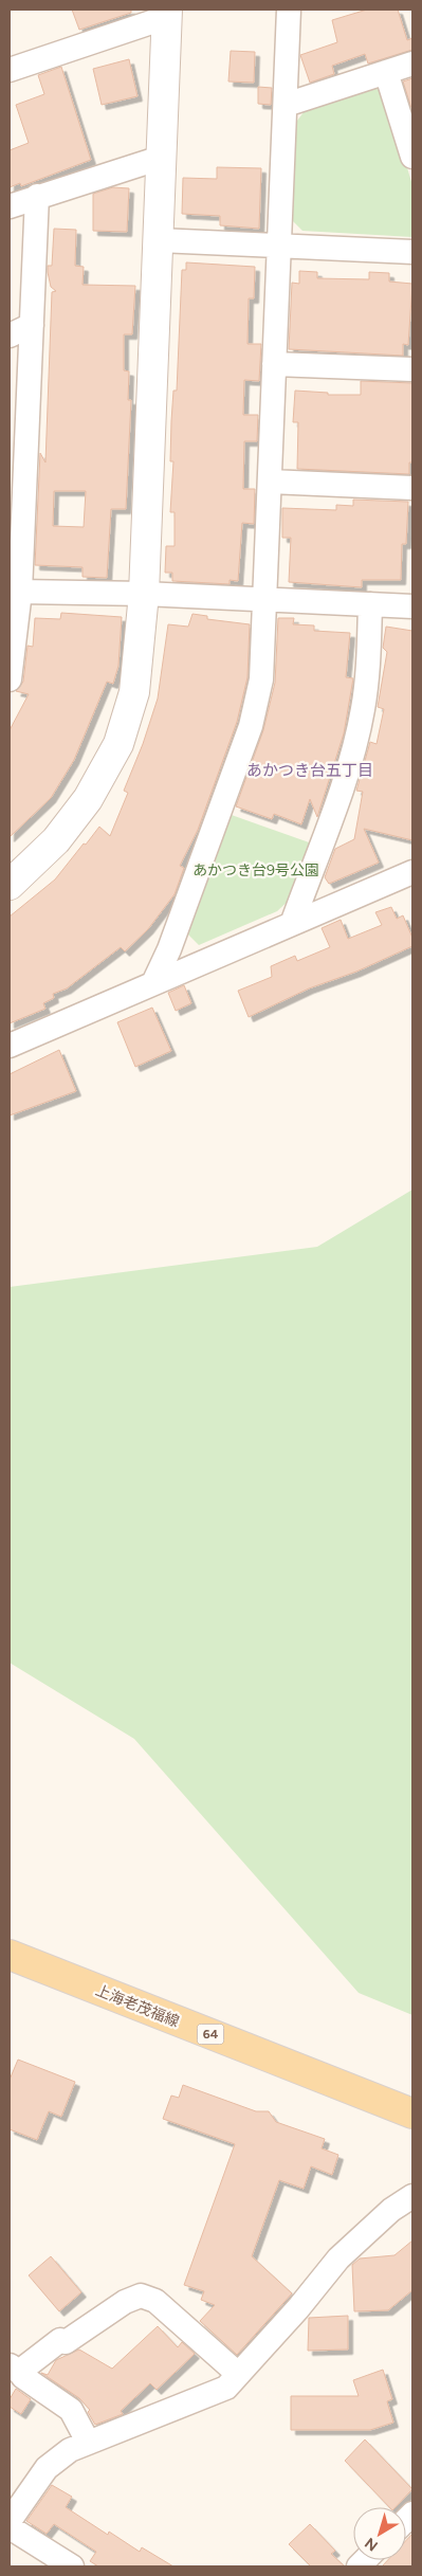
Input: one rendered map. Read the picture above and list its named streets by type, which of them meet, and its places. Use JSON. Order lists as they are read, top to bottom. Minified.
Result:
{"streets":{"main road":["上海老茂福線","64"]},"districts":["あかつき台五丁目"],"parks":["あかつき台9号公園"],"north":"bottom left"}
